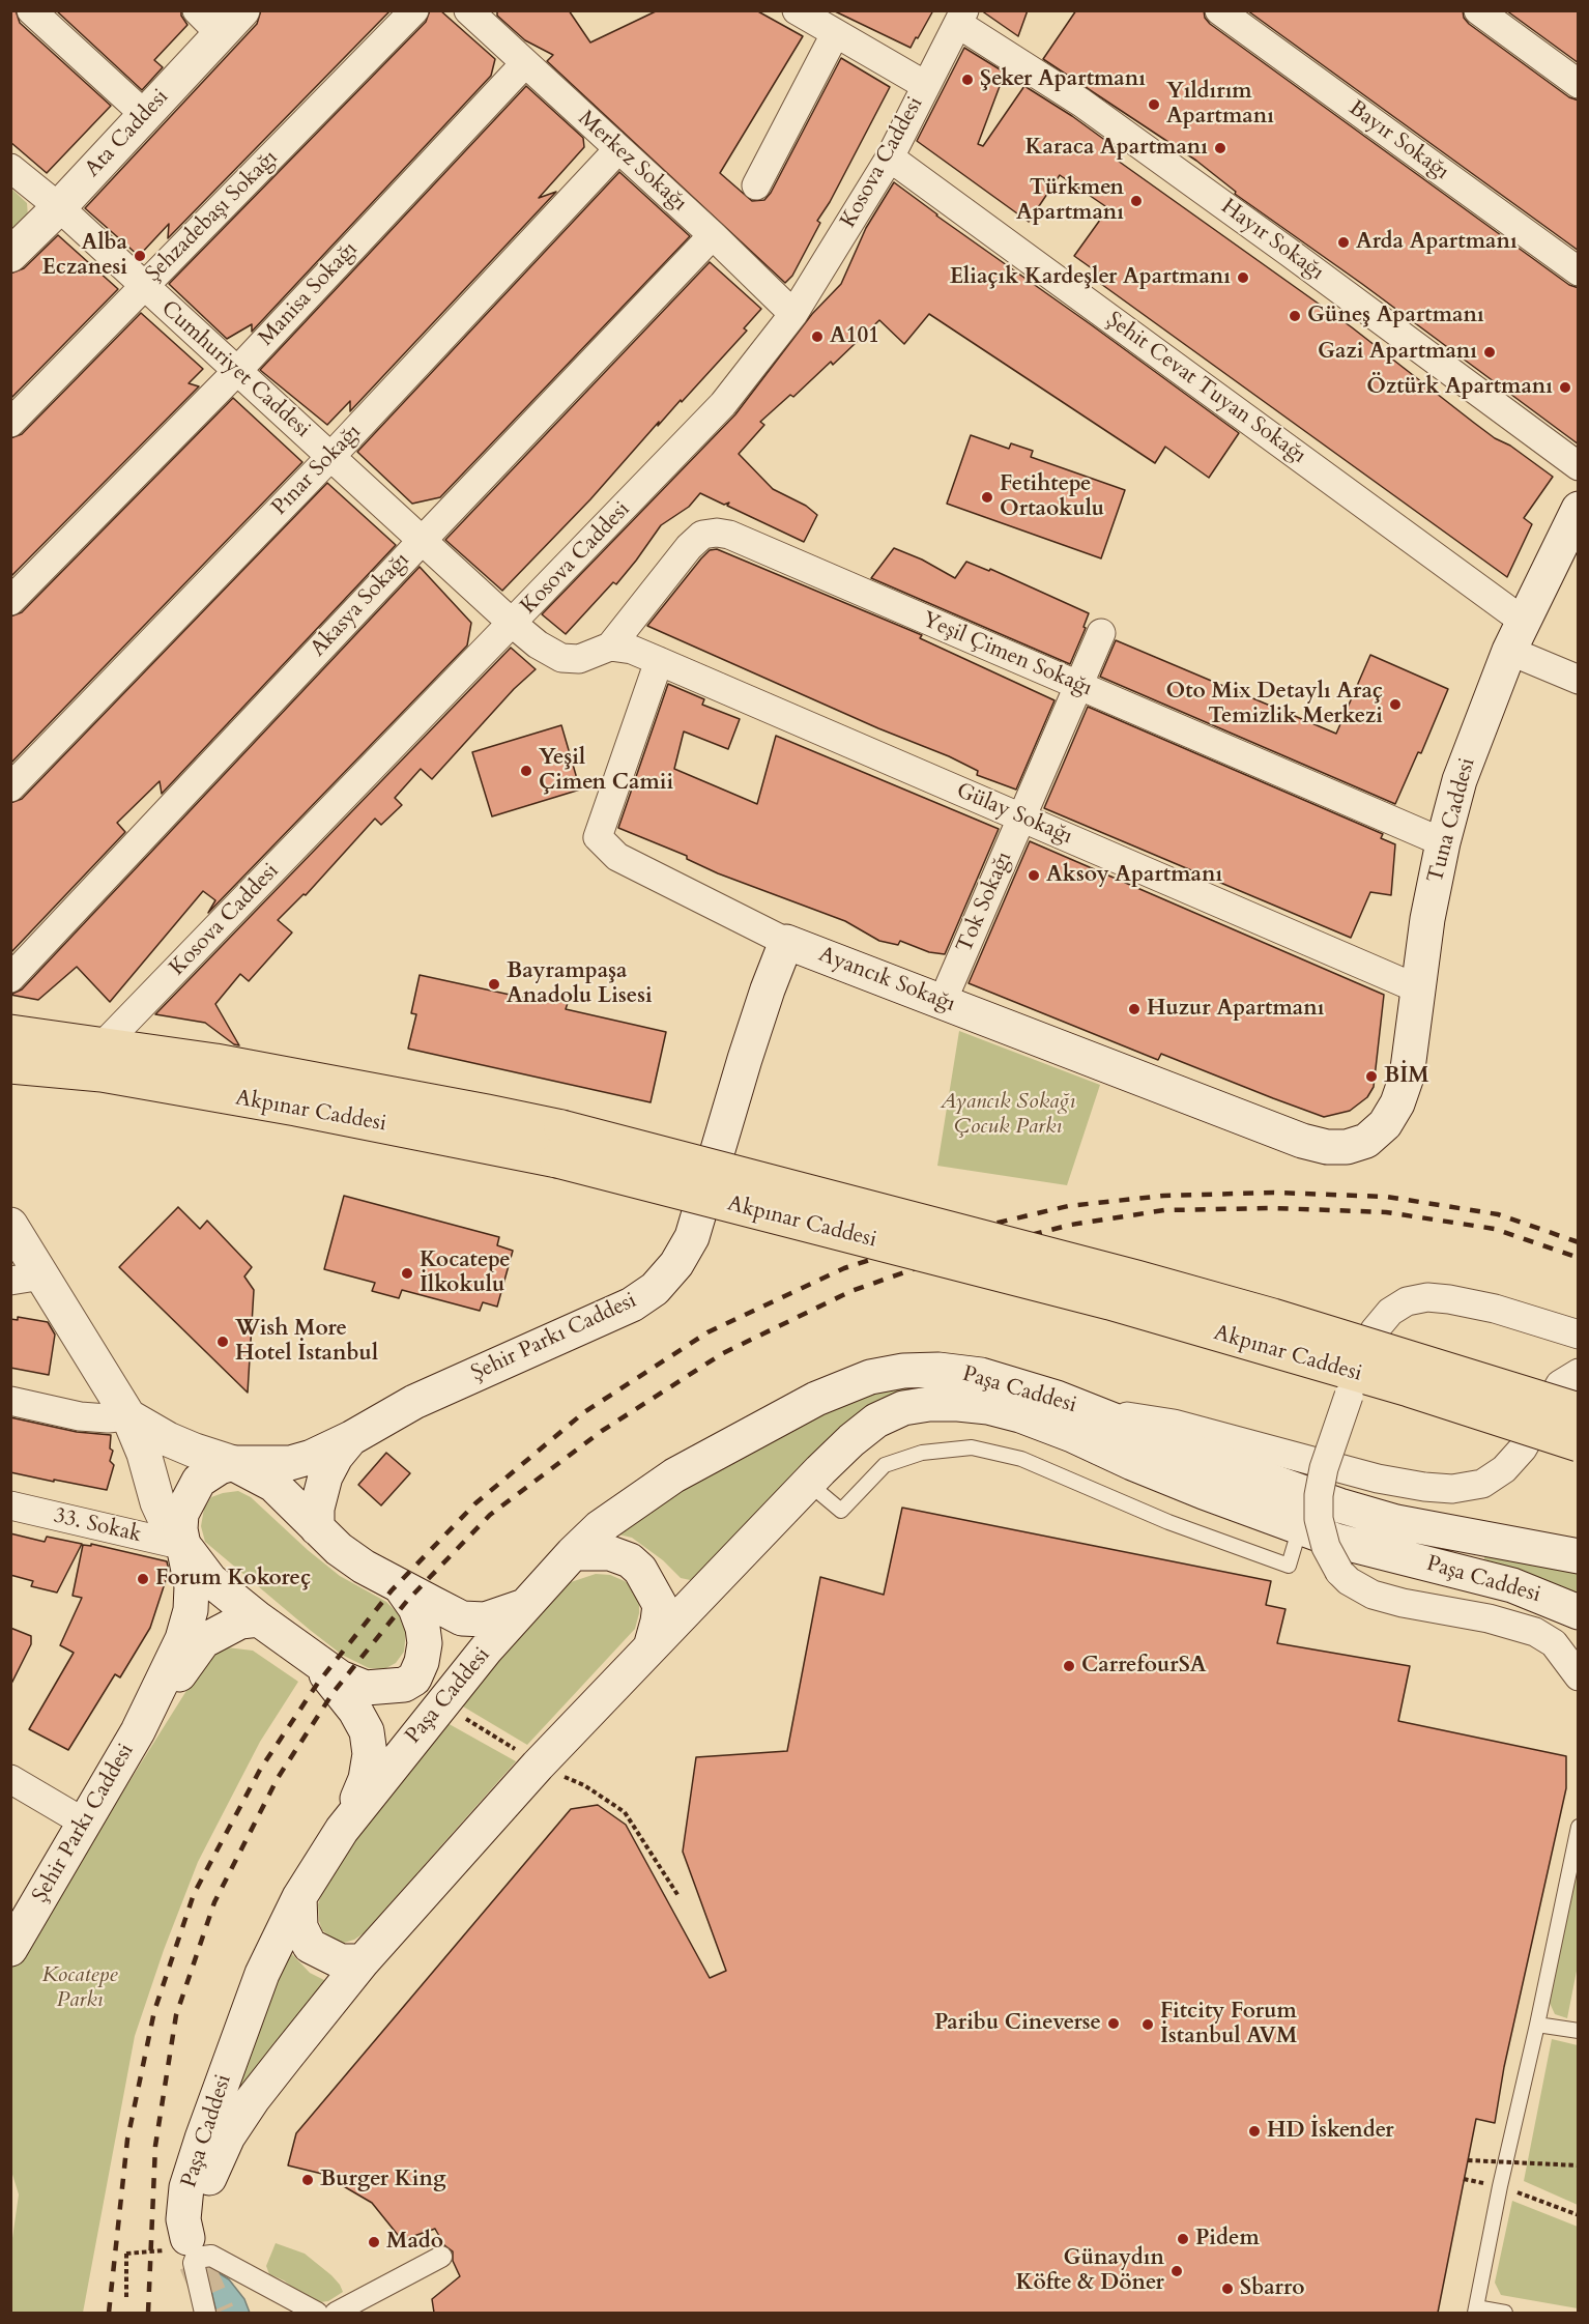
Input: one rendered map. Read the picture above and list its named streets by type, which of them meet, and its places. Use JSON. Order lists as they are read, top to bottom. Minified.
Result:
{"streets":{"main road":["Ata Caddesi","Tuna Caddesi","Ayancık Sokağı","Akpınar Caddesi","Şehir Parkı Caddesi","Paşa Caddesi"],"street":["Bayır Sokağı","Merkez Sokağı","Kosova Caddesi","Şehzadebaşı Sokağı","Hayır Sokağı","Manisa Sokağı","Cumhuriyet Caddesi","Şehit Cevat Tuyan Sokağı","Pınar Sokağı","Akasya Sokağı","Yeşil Çimen Sokağı","Gülay Sokağı","Tok Sokağı","33. Sokak"]},"crossings":[["Ata Caddesi","Cumhuriyet Caddesi"],["Merkez Sokağı","Kosova Caddesi"],["Merkez Sokağı","Manisa Sokağı"],["Merkez Sokağı","Pınar Sokağı"],["Merkez Sokağı","Akasya Sokağı"],["Kosova Caddesi","Hayır Sokağı"],["Kosova Caddesi","Cumhuriyet Caddesi"],["Kosova Caddesi","Şehit Cevat Tuyan Sokağı"],["Kosova Caddesi","Akpınar Caddesi"],["Şehzadebaşı Sokağı","Cumhuriyet Caddesi"],["Manisa Sokağı","Cumhuriyet Caddesi"],["Cumhuriyet Caddesi","Pınar Sokağı"],["Cumhuriyet Caddesi","Akasya Sokağı"],["Cumhuriyet Caddesi","Yeşil Çimen Sokağı"],["Cumhuriyet Caddesi","Gülay Sokağı"],["Şehit Cevat Tuyan Sokağı","Tuna Caddesi"],["Yeşil Çimen Sokağı","Gülay Sokağı"],["Yeşil Çimen Sokağı","Tuna Caddesi"],["Yeşil Çimen Sokağı","Tok Sokağı"],["Gülay Sokağı","Tuna Caddesi"],["Gülay Sokağı","Tok Sokağı"],["Gülay Sokağı","Ayancık Sokağı"],["Tuna Caddesi","Ayancık Sokağı"],["Tok Sokağı","Ayancık Sokağı"],["Ayancık Sokağı","Şehir Parkı Caddesi"],["Şehir Parkı Caddesi","33. Sokak"]],"parks":["Ayancık Sokağı Çocuk Parkı","Kocatepe Parkı"],"places":["Şeker Apartmanı","Yıldırım Apartmanı","Karaca Apartmanı","Türkmen Apartmanı","Arda Apartmanı","Alba Eczanesi","Eliaçık Kardeşler Apartmanı","Güneş Apartmanı","A101","Gazi Apartmanı","Öztürk Apartmanı","Fetihtepe Ortaokulu","Oto Mix Detaylı Araç Temizlik Merkezi","Yeşil Çimen Camii","Aksoy Apartmanı","Bayrampaşa Anadolu Lisesi","Huzur Apartmanı","BİM","Kocatepe İlkokulu","Wish More Hotel İstanbul","Forum Kokoreç","CarrefourSA","Paribu Cineverse","Fitcity Forum İstanbul AVM","HD İskender","Burger King","Pidem","Mado","Günaydın Köfte & Döner","Sbarro"]}
